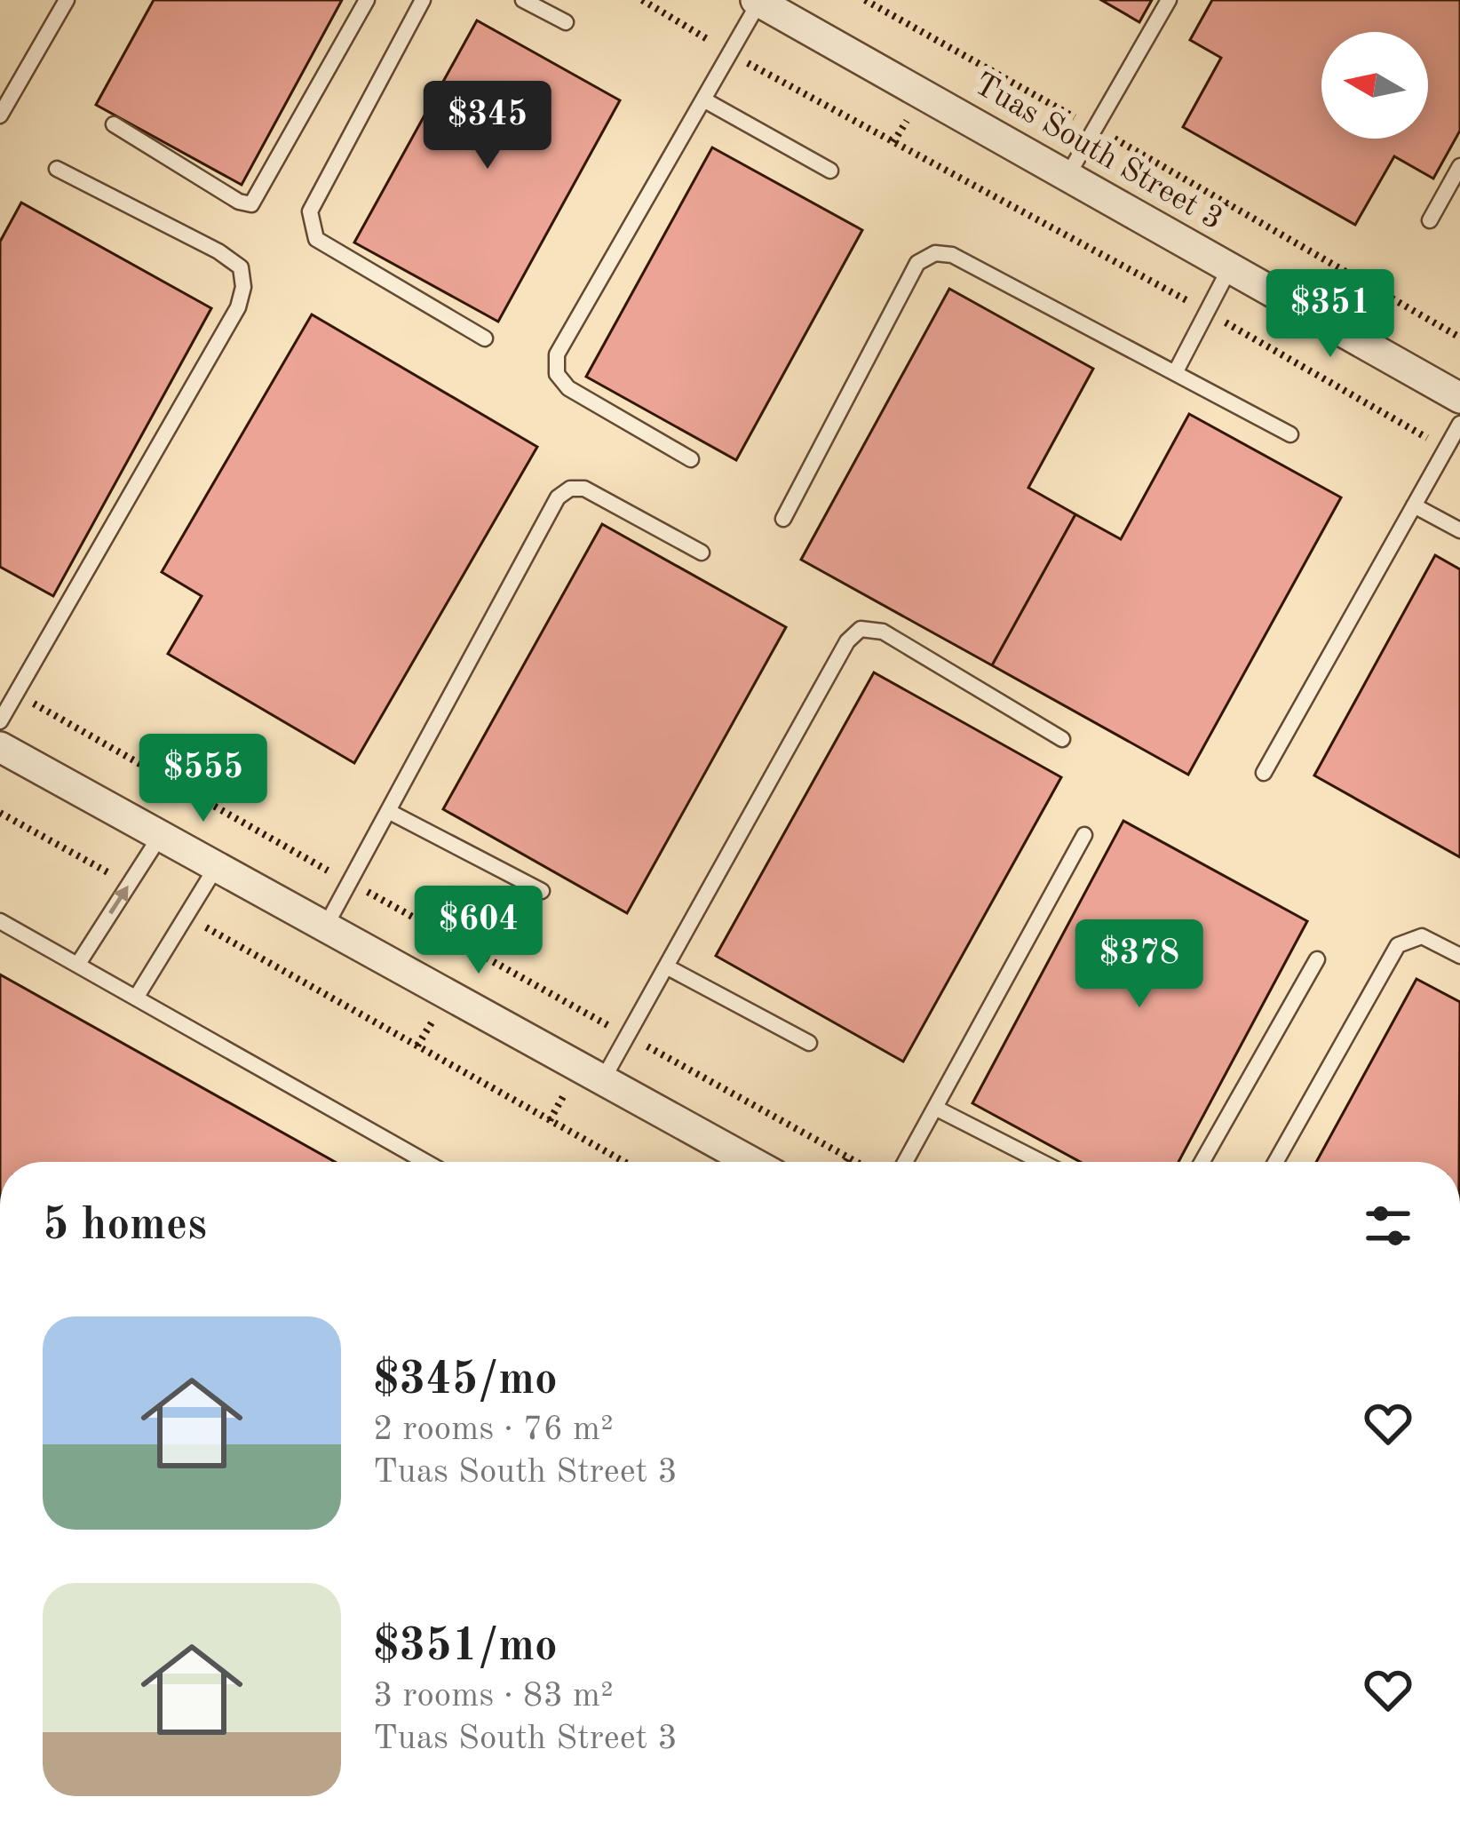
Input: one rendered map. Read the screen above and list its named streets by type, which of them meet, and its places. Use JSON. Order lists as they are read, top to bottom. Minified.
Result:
{"streets":{"street":["Tuas South Street 3"]},"north":"left","page":{"price":["$345","$351","$555","$604","$378"],"heading":"5 homes","list":[{"name":"$345/mo","note":"2 rooms · 76 m² · Tuas South Street 3"},{"name":"$351/mo","note":"3 rooms · 83 m² · Tuas South Street 3"}]}}
